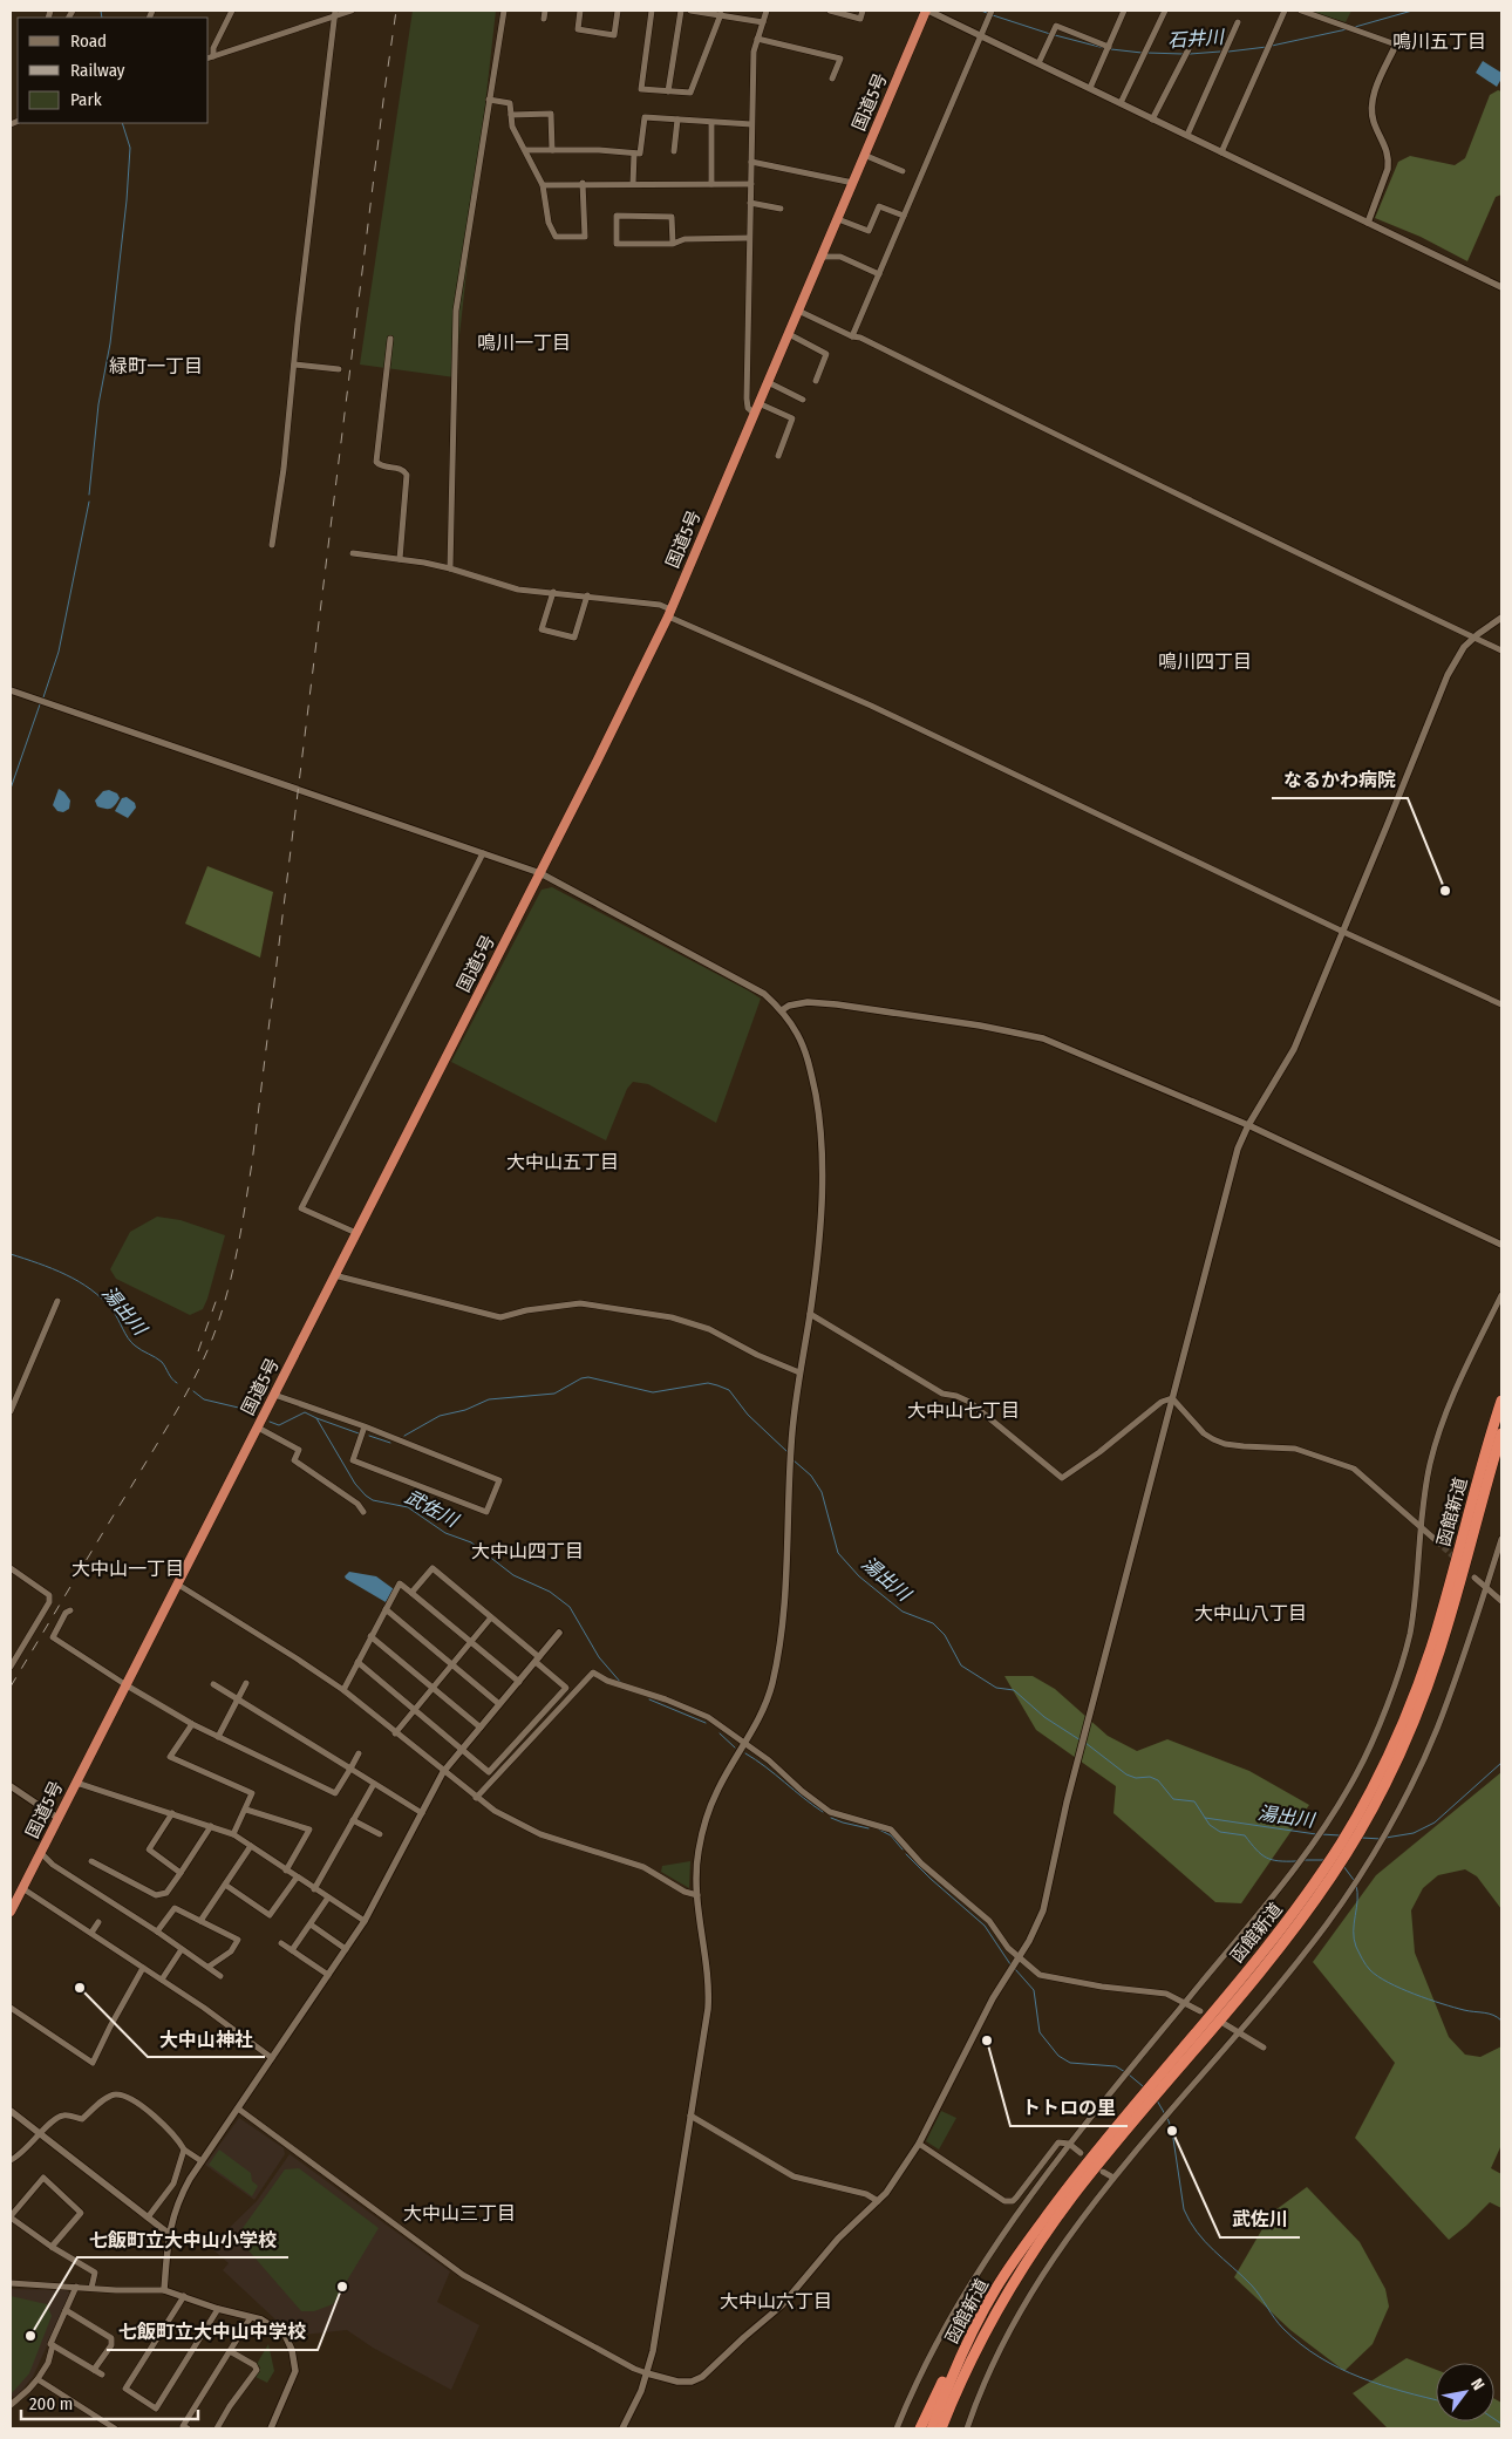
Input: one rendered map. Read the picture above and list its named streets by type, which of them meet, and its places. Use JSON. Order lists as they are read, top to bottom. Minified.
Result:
{"streets":{"highway":["国道5号","函館新道"]},"districts":["鳴川五丁目","鳴川一丁目","緑町一丁目","鳴川四丁目","大中山五丁目","大中山七丁目","大中山四丁目","大中山一丁目","大中山八丁目","大中山三丁目","大中山六丁目"],"water":["石井川","湯出川","武佐川"],"places":["なるかわ病院","大中山神社","トトロの里","武佐川","七飯町立大中山中学校","七飯町立大中山小学校"],"legend":["Road","Railway","Park"],"scale_bar":"200 m","north":"top right"}
